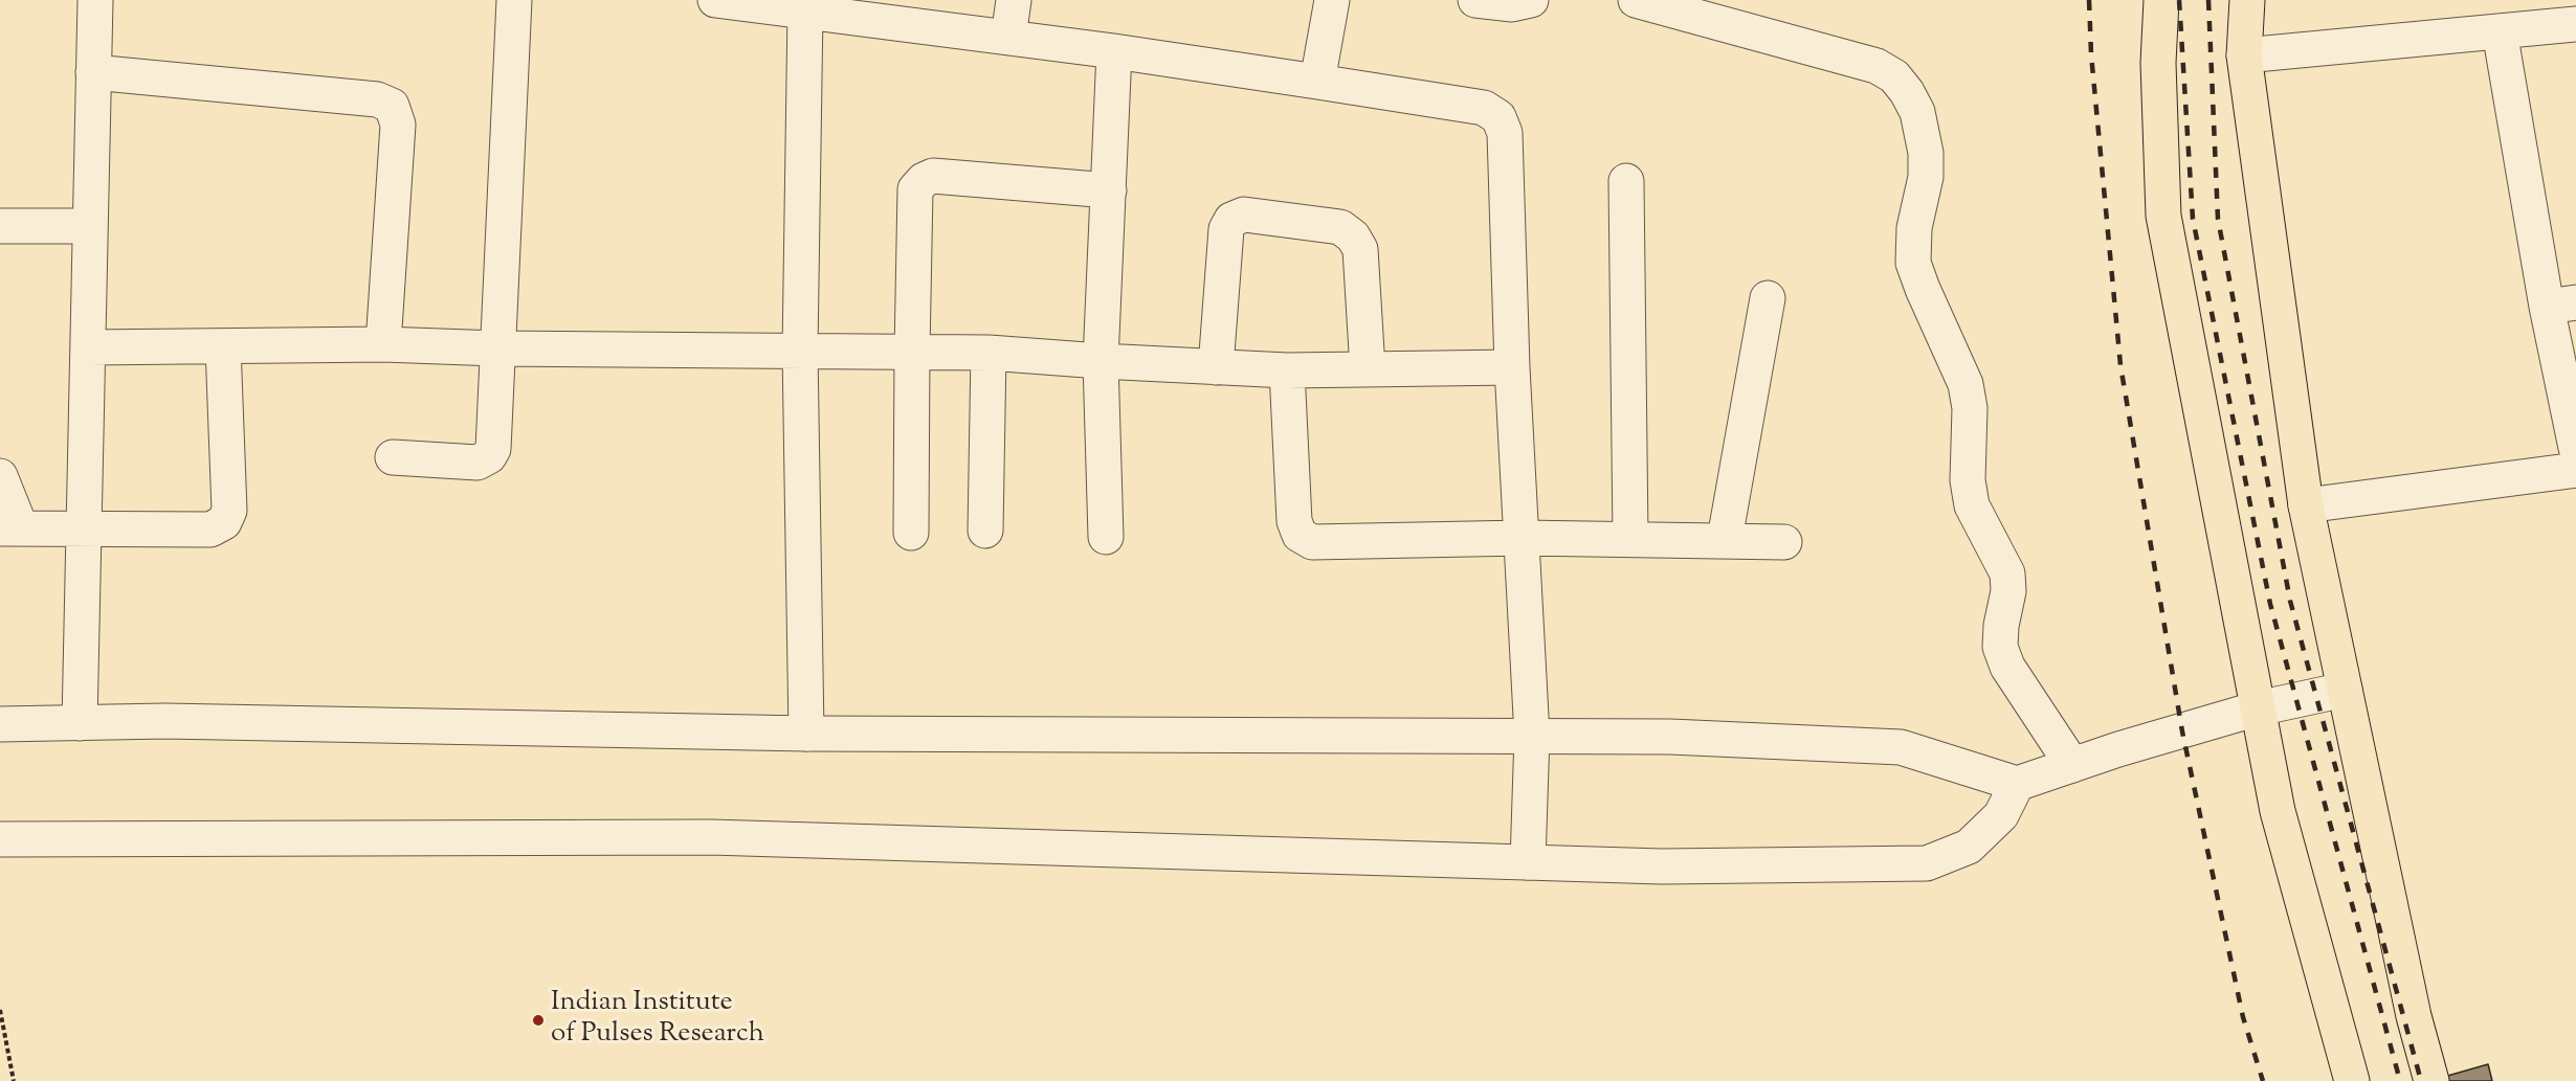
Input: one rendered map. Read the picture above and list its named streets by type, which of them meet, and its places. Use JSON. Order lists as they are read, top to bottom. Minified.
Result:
{"places":["Indian Institute of Pulses Research"]}
